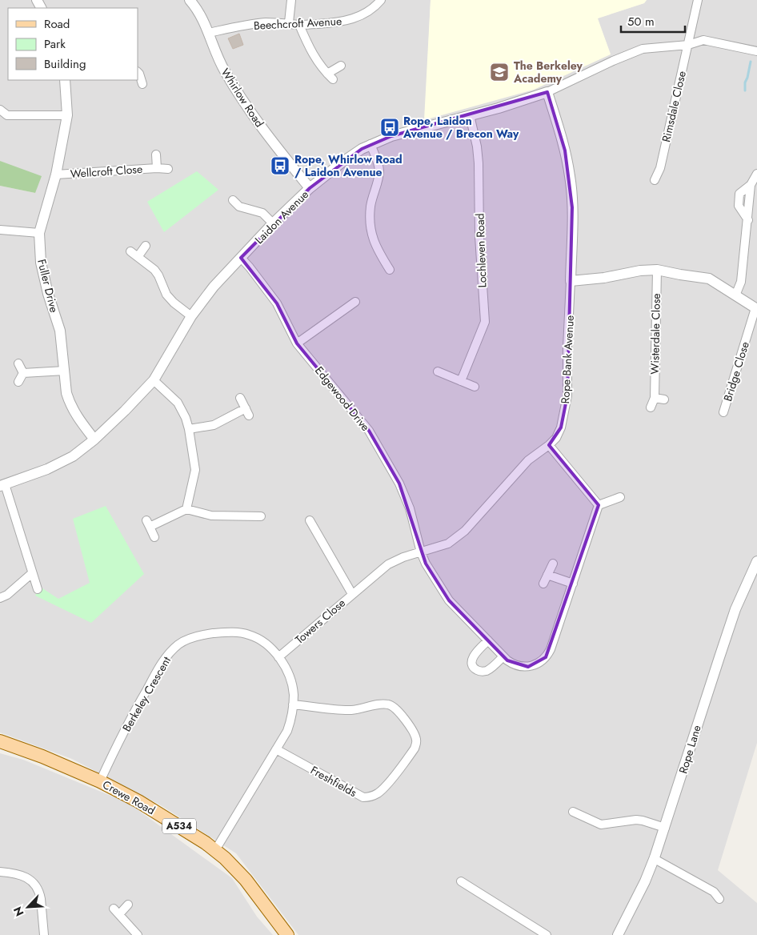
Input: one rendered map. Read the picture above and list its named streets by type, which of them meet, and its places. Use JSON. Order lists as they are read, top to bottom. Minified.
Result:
{"streets":{"main road":["Crewe Road","A534"],"street":["Beechcroft Avenue","Whirlow Road","Rimsdale Close","Wellcroft Close","Laidon Avenue","Lochleven Road","Fuller Drive","Wisterdale Close","Rope Bank Avenue","Bridge Close","Edgewood Drive","Towers Close","Berkeley Crescent","Rope Lane","Freshfields"]},"crossings":[["Beechcroft Avenue","Whirlow Road"],["Whirlow Road","Laidon Avenue"],["Rimsdale Close","Laidon Avenue"],["Wellcroft Close","Fuller Drive"],["Laidon Avenue","Lochleven Road"],["Laidon Avenue","Fuller Drive"],["Laidon Avenue","Rope Bank Avenue"],["Laidon Avenue","Edgewood Drive"],["Rope Bank Avenue","Edgewood Drive"],["Rope Bank Avenue","Towers Close"],["Towers Close","Berkeley Crescent"],["Berkeley Crescent","Freshfields"],["Berkeley Crescent","Crewe Road"]],"places":{"school or university":["The Berkeley Academy"],"bus stop":["Rope, Laidon Avenue / Brecon Way","Rope, Whirlow Road / Laidon Avenue"]},"legend":["Road","Park","Building"],"scale_bar":"50 m","north":"bottom left"}
